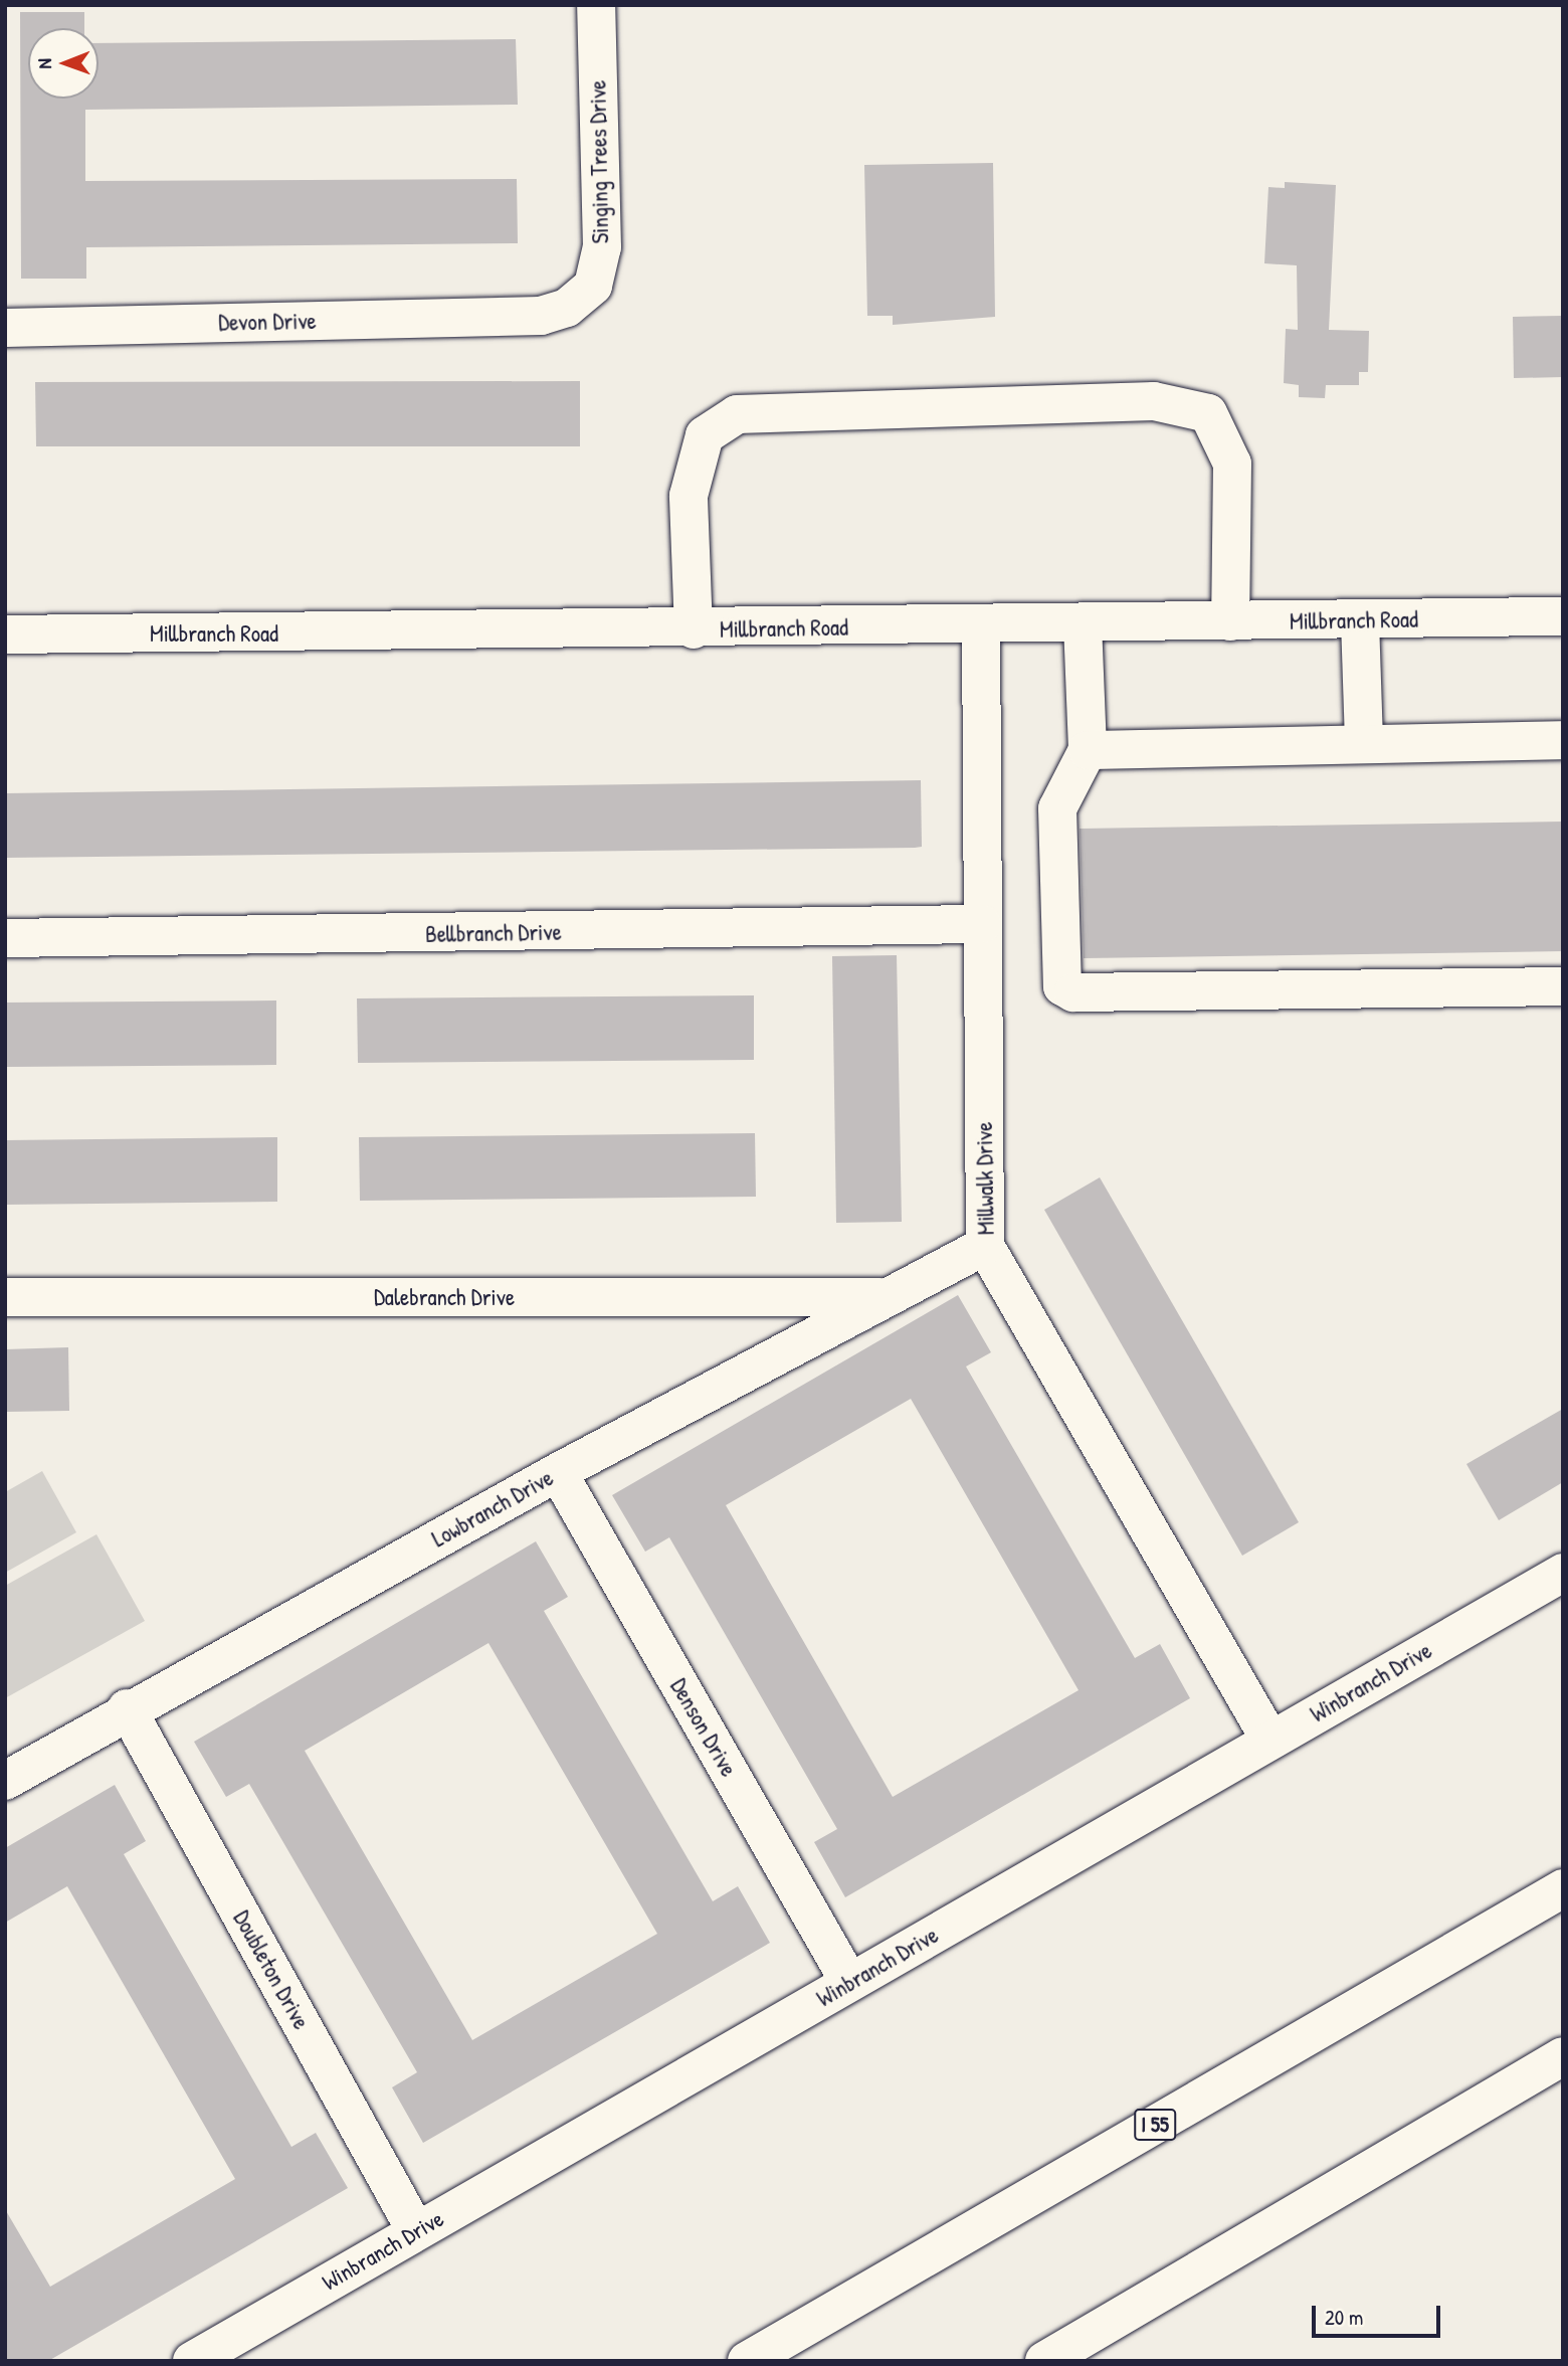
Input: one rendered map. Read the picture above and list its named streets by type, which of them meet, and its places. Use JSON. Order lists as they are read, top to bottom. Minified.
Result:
{"streets":{"main road":["Singing Trees Drive","Devon Drive","Millbranch Road","Bellbranch Drive","Millwalk Drive","Dalebranch Drive","Lowbranch Drive","Winbranch Drive","Denson Drive","Doubleton Drive","I 55"]},"crossings":[["Singing Trees Drive","Devon Drive"],["Millbranch Road","Millwalk Drive"],["Bellbranch Drive","Millwalk Drive"],["Millwalk Drive","Lowbranch Drive"],["Millwalk Drive","Winbranch Drive"],["Dalebranch Drive","Lowbranch Drive"],["Lowbranch Drive","Denson Drive"],["Lowbranch Drive","Doubleton Drive"],["Winbranch Drive","Denson Drive"],["Winbranch Drive","Doubleton Drive"]],"scale_bar":"20 m","north":"left"}
